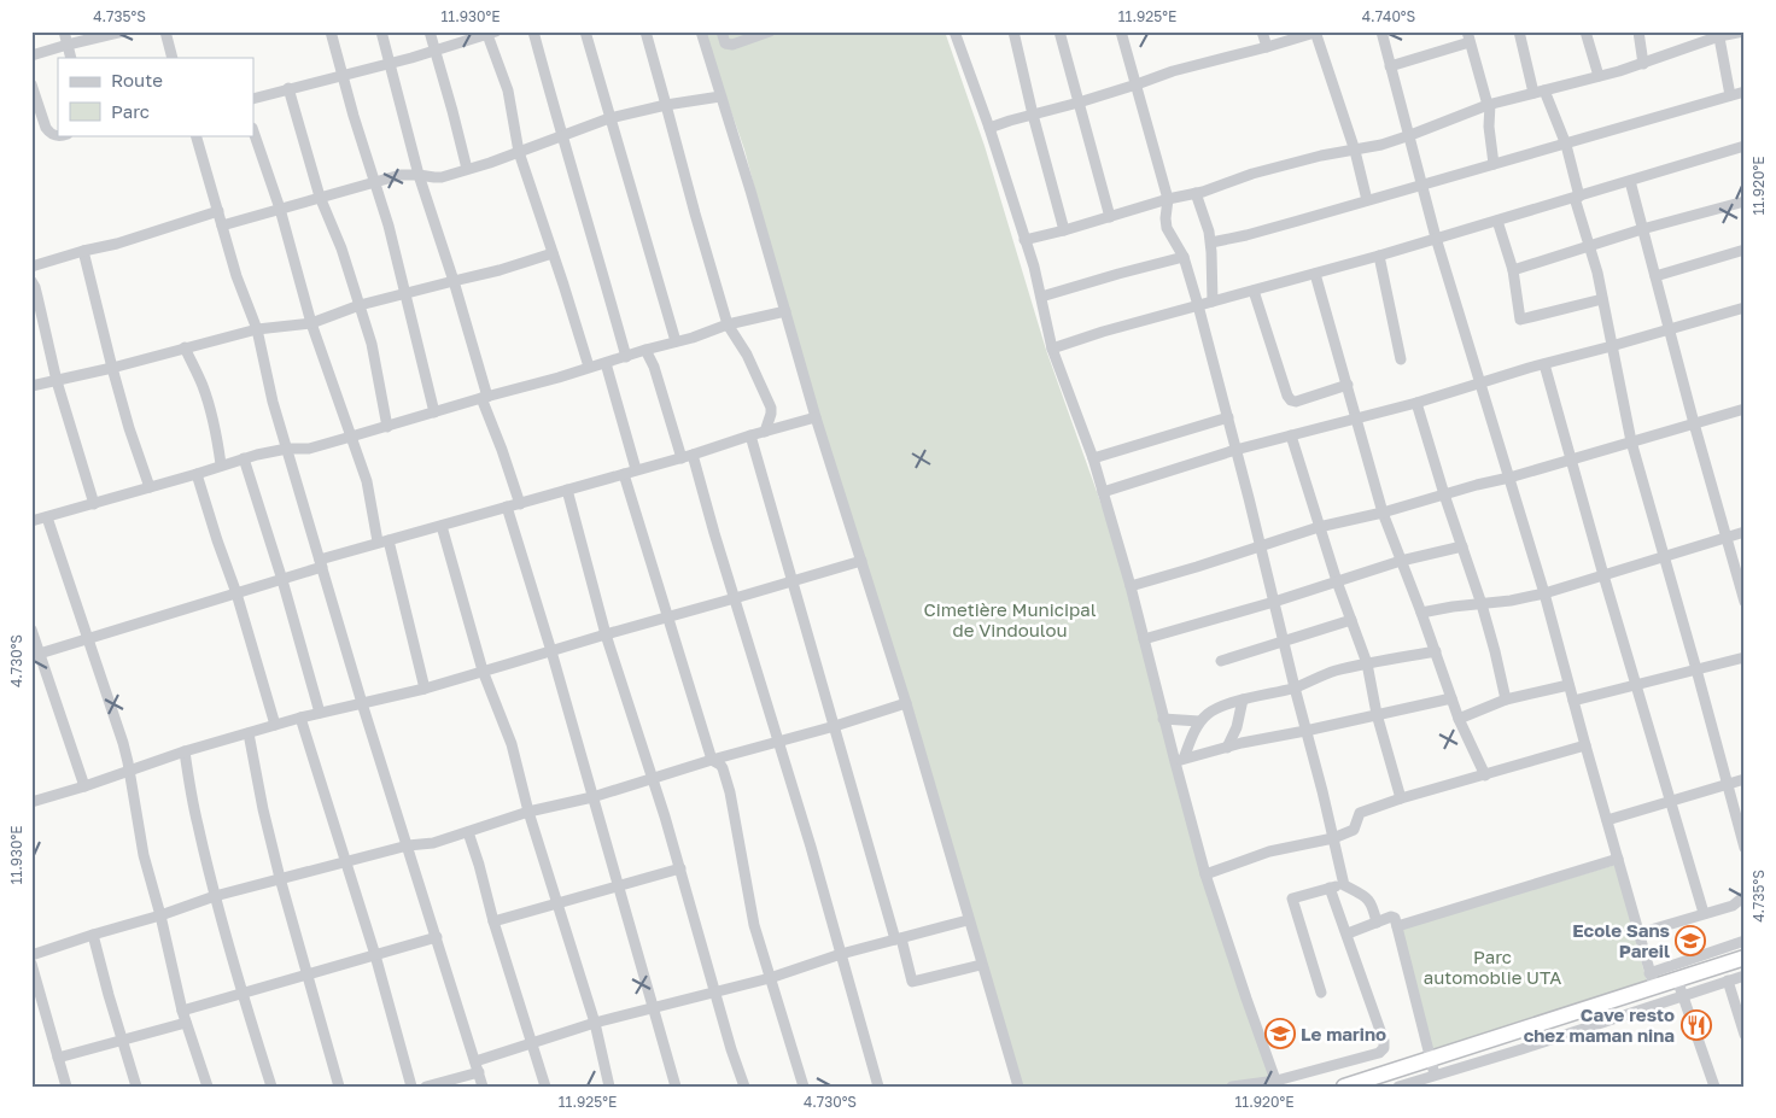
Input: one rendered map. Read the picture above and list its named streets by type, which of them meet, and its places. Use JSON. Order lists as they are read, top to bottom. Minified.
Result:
{"parks":["Cimetière Municipal de Vindoulou","Parc automoblie UTA"],"places":{"school or university":["Ecole Sans Pareil","Le marino"],"restaurant":["Cave resto chez maman nina"]},"legend":["Route","Parc"],"coordinates":["4.735°S","11.930°E","11.925°E","4.740°S","11.920°E","4.730°S"]}
